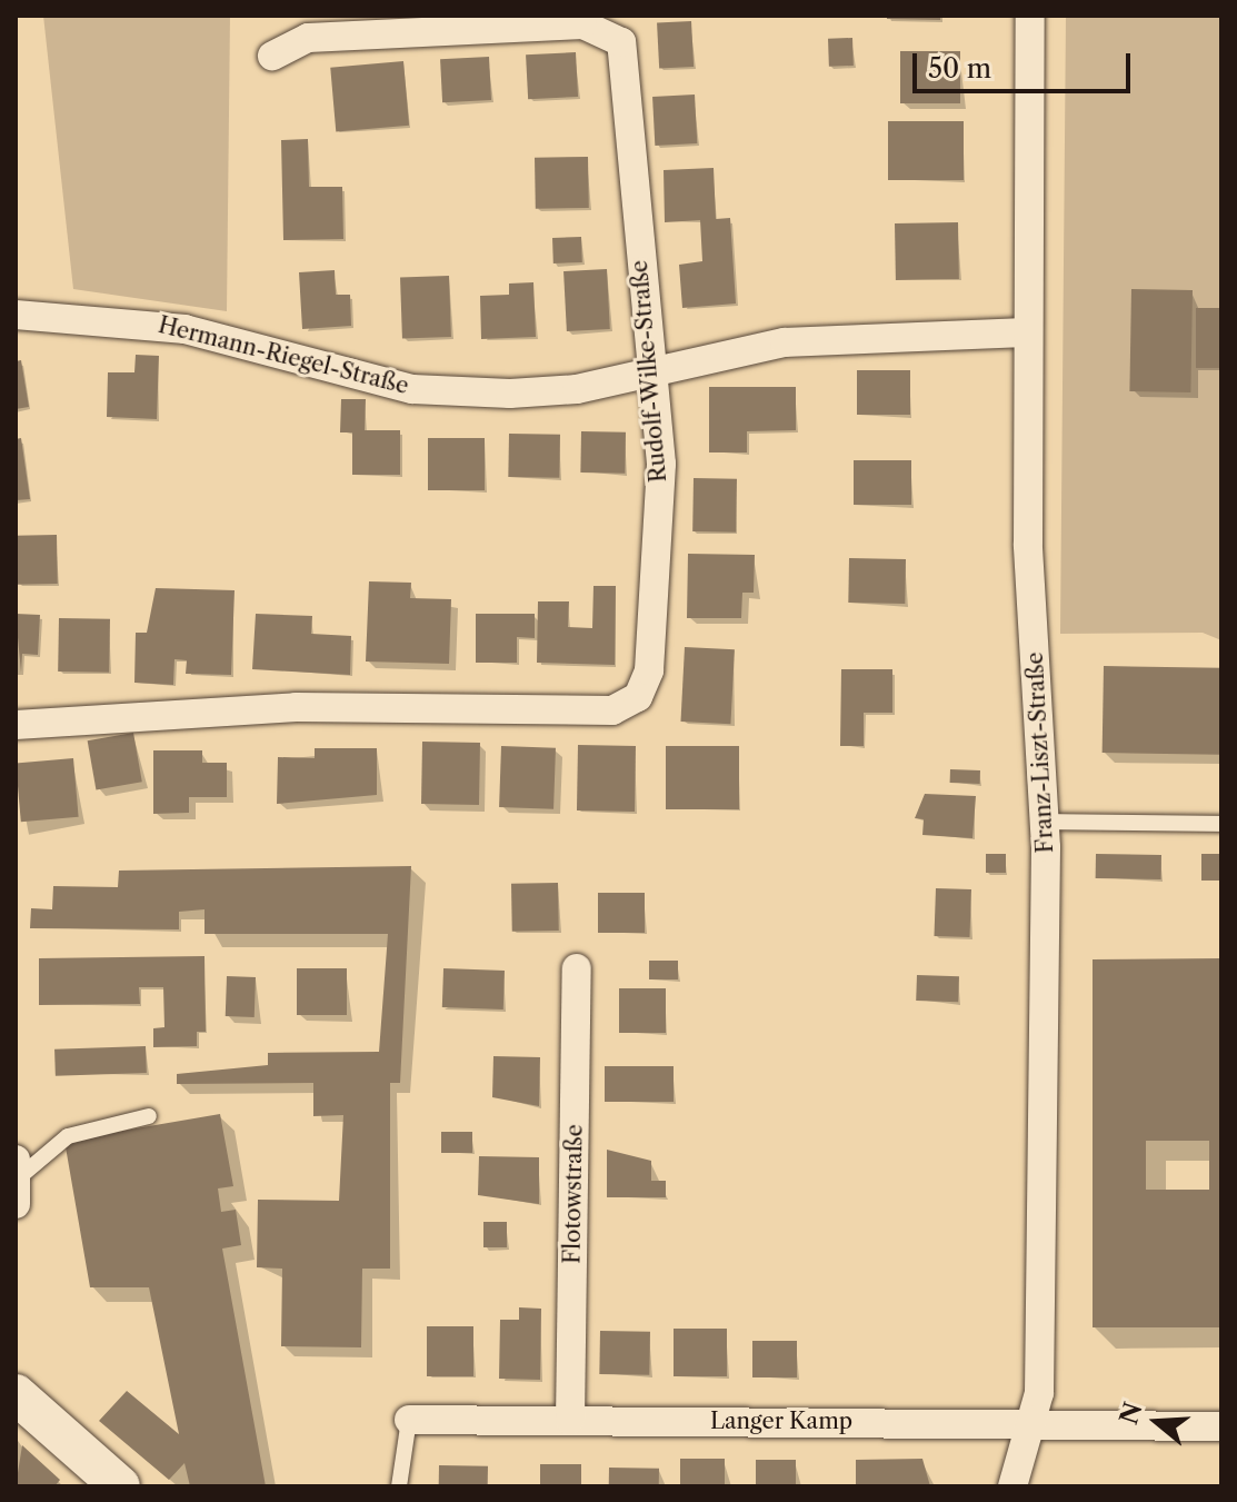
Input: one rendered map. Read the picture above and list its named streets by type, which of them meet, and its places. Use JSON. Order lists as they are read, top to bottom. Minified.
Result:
{"streets":{"street":["Hermann-Riegel-Straße","Rudolf-Wilke-Straße","Franz-Liszt-Straße","Flotowstraße","Langer Kamp"]},"crossings":[["Hermann-Riegel-Straße","Rudolf-Wilke-Straße"],["Hermann-Riegel-Straße","Franz-Liszt-Straße"],["Franz-Liszt-Straße","Langer Kamp"],["Flotowstraße","Langer Kamp"]],"scale_bar":"50 m","north":"left"}
